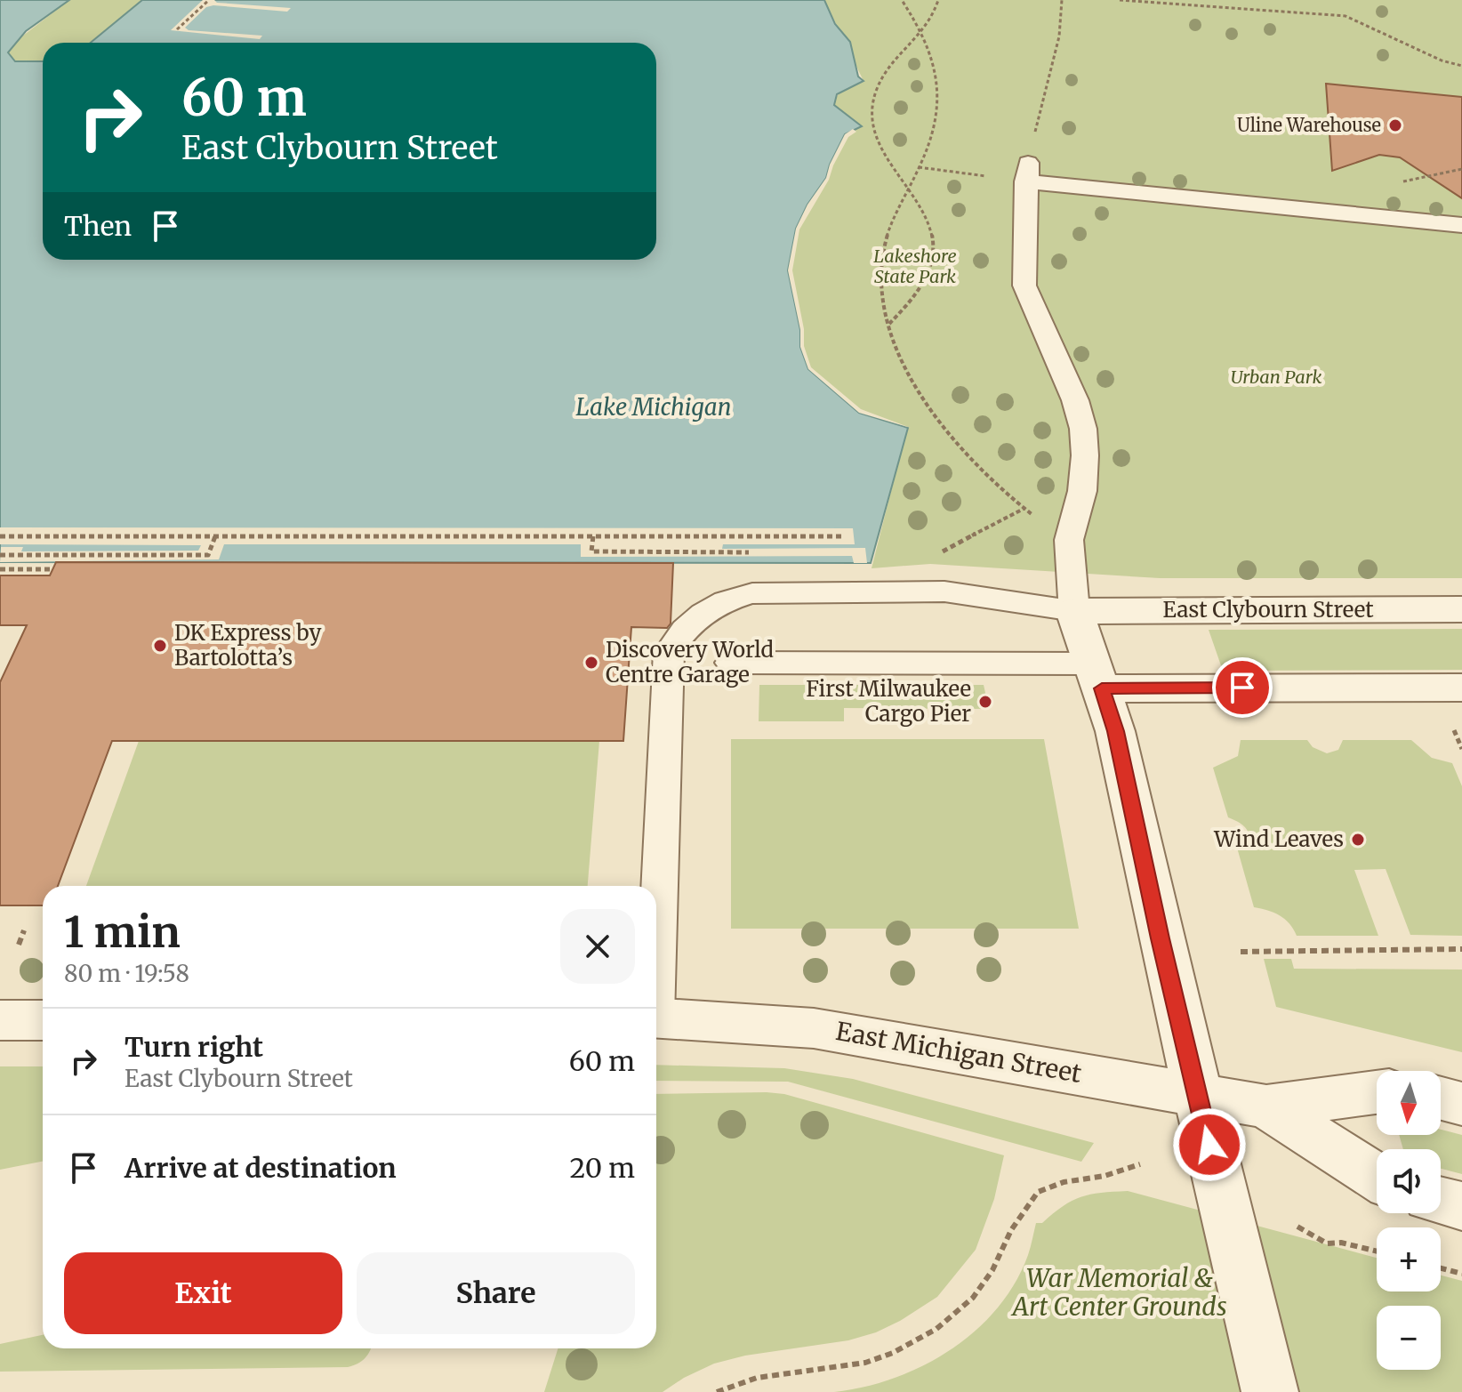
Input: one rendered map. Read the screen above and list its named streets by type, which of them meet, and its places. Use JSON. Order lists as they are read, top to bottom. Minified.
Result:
{"streets":{"street":["East Clybourn Street","East Michigan Street"]},"water":["Lake Michigan"],"parks":["Lakeshore State Park","Urban Park","War Memorial & Art Center Grounds"],"places":["Uline Warehouse","DK Express by Bartolotta’s","Discovery World Centre Garage","First Milwaukee Cargo Pier","Wind Leaves"],"north":"bottom","page":{"turn":["60 m","East Clybourn Street"],"then":"Then","heading":["1 min","80 m · 19:58"],"list":[{"name":"Turn right","note":"East Clybourn Street","value":"60 m"},{"name":"Arrive at destination","value":"20 m"}],"map_buttons":["+","−"],"buttons":["Exit","Share"]}}
